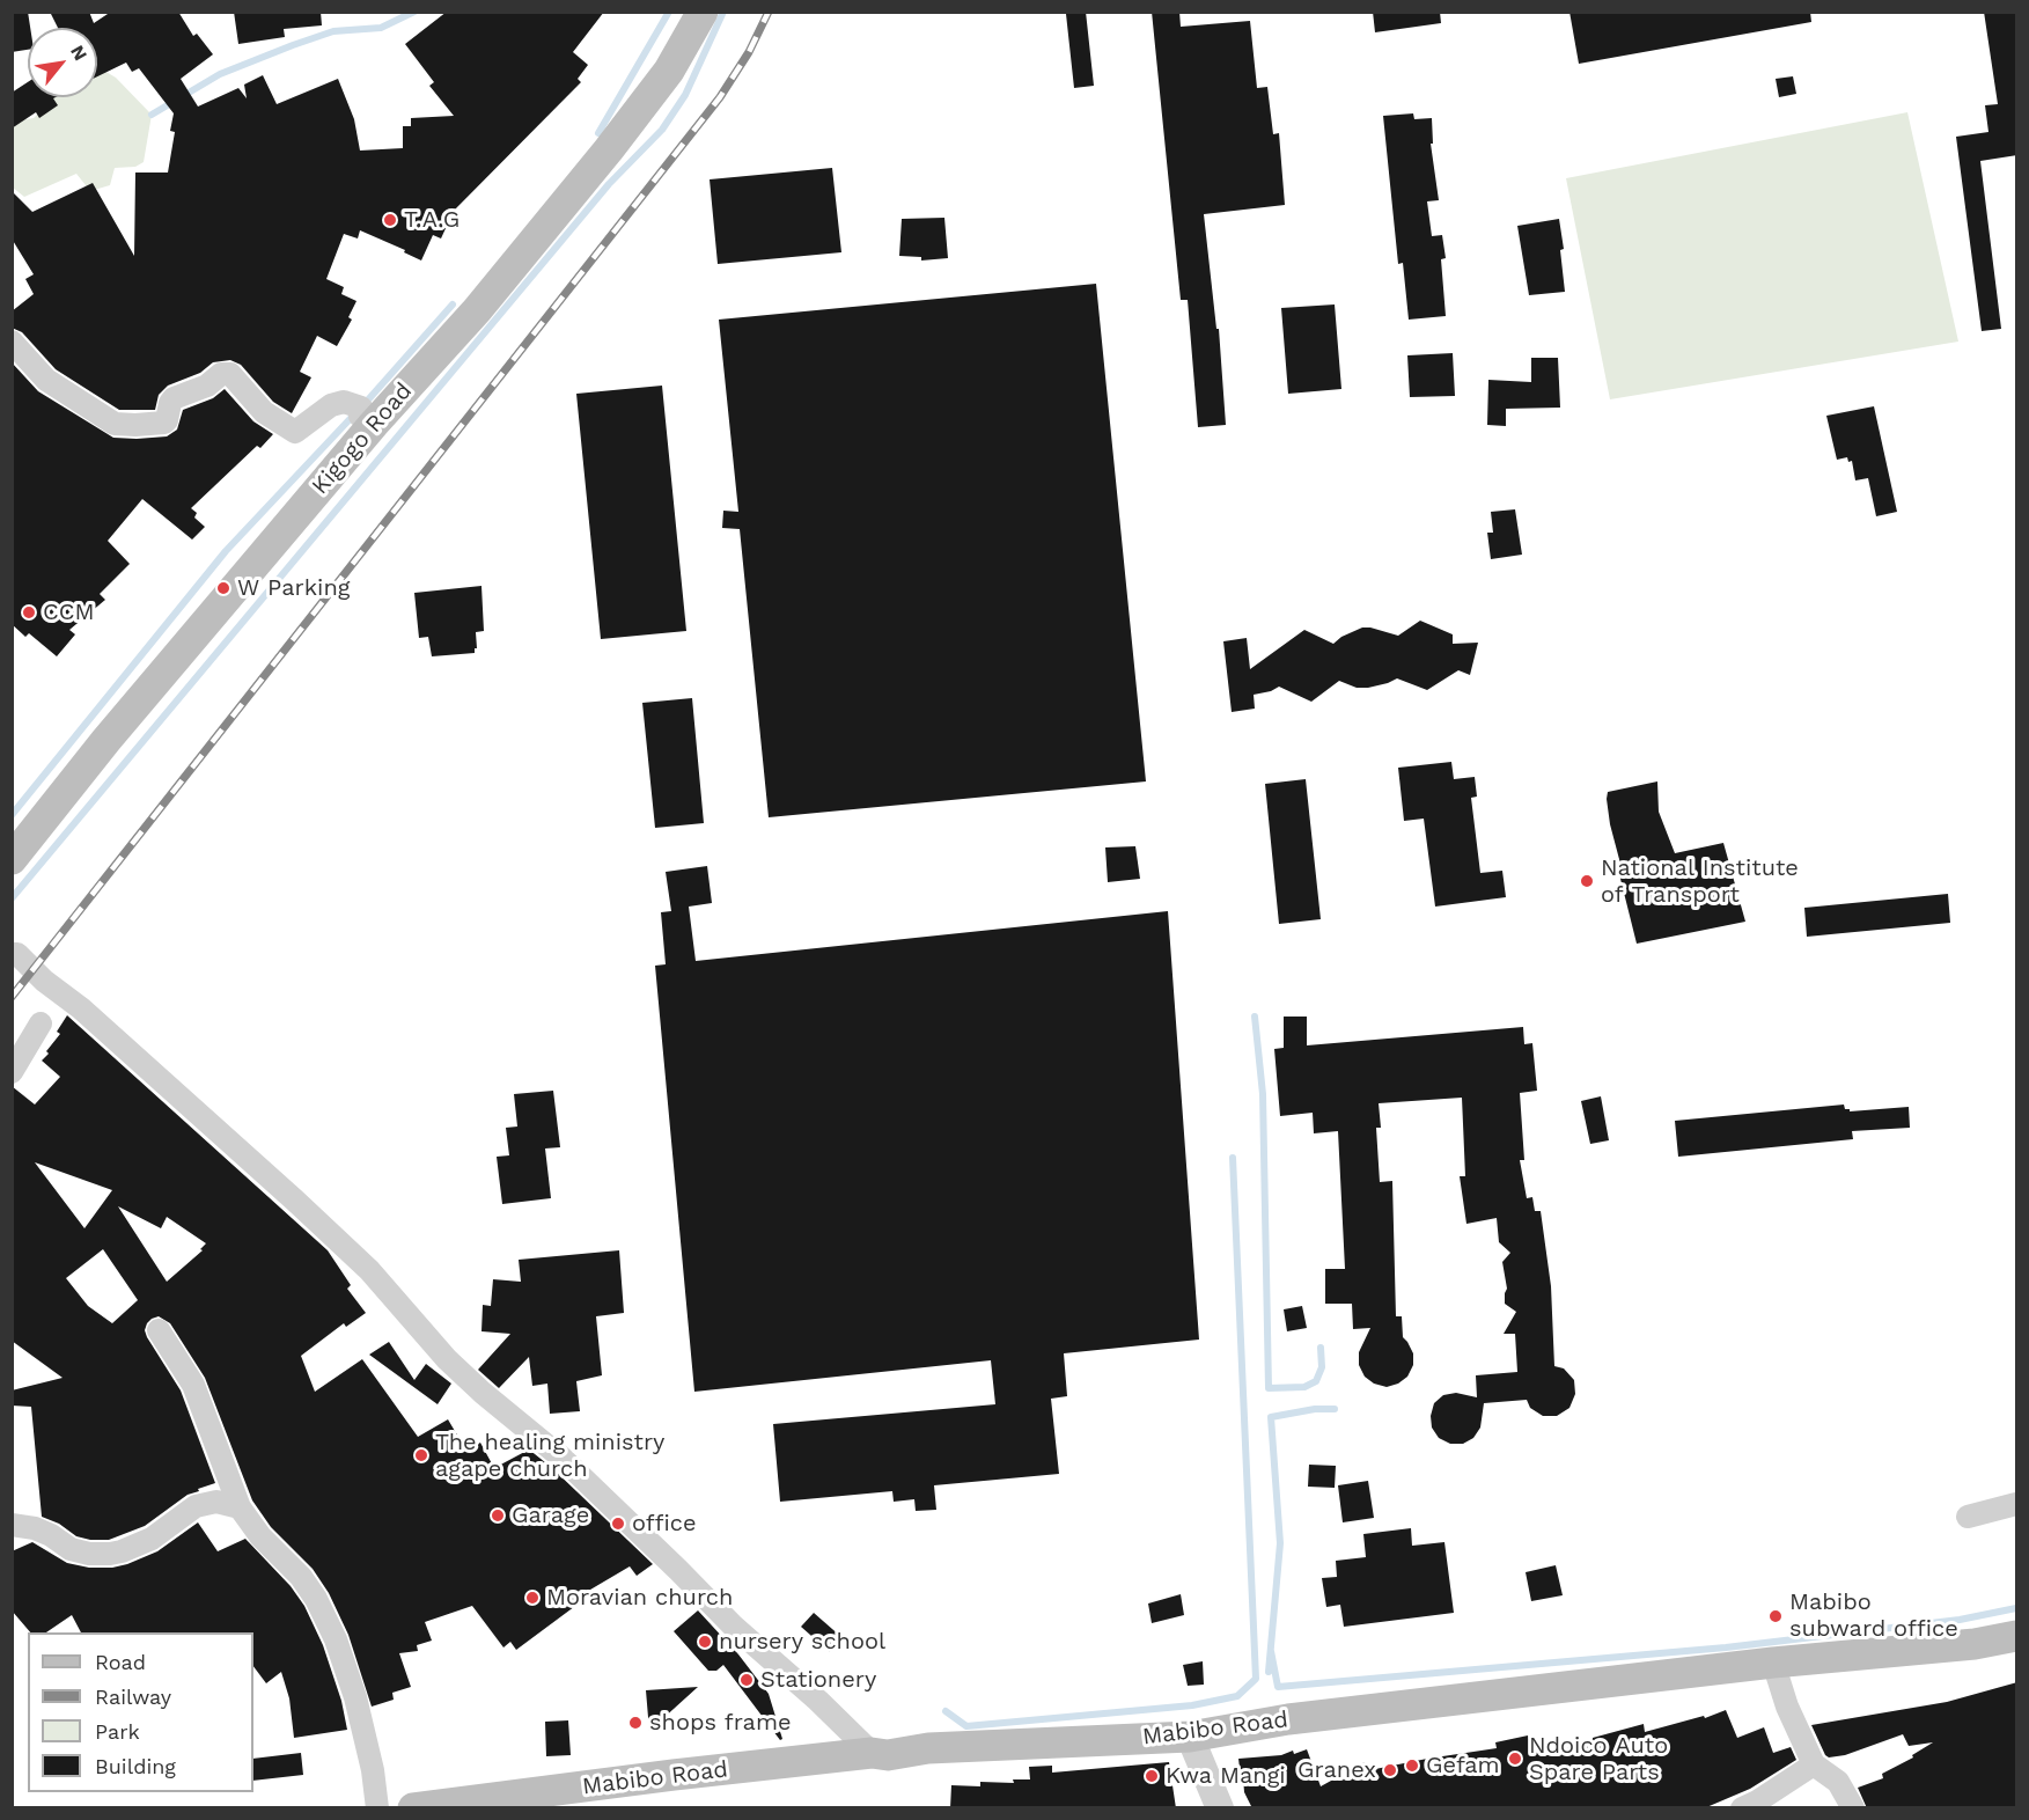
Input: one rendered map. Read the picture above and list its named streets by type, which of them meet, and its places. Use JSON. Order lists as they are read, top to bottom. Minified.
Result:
{"streets":{"main road":["Kigogo Road","Mabibo Road"]},"places":["T.A.G","W Parking","CCM","National Institute of Transport","The healing ministry agape church","Garage","office","Moravian church","Mabibo subward office","nursery school","Stationery","shops frame","Ndoico Auto Spare Parts","Gefam","Granex","Kwa Mangi"],"legend":["Road","Railway","Park","Building"],"north":"top right"}
